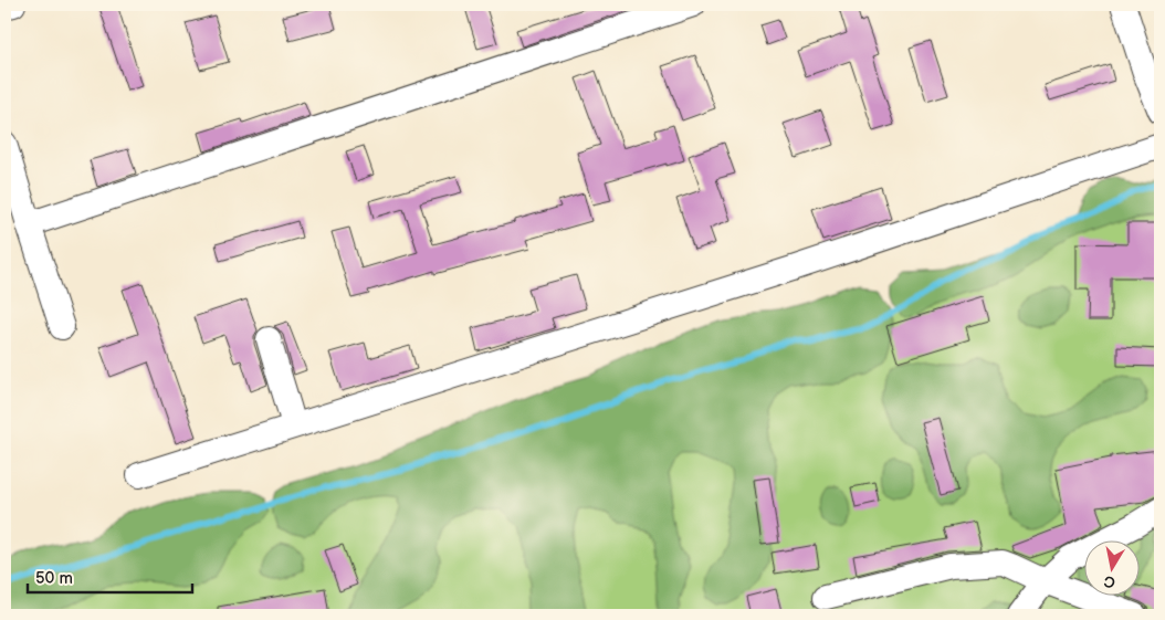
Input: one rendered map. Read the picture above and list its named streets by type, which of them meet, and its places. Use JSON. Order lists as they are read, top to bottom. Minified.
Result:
{"scale_bar":"50 m","north":"bottom"}
